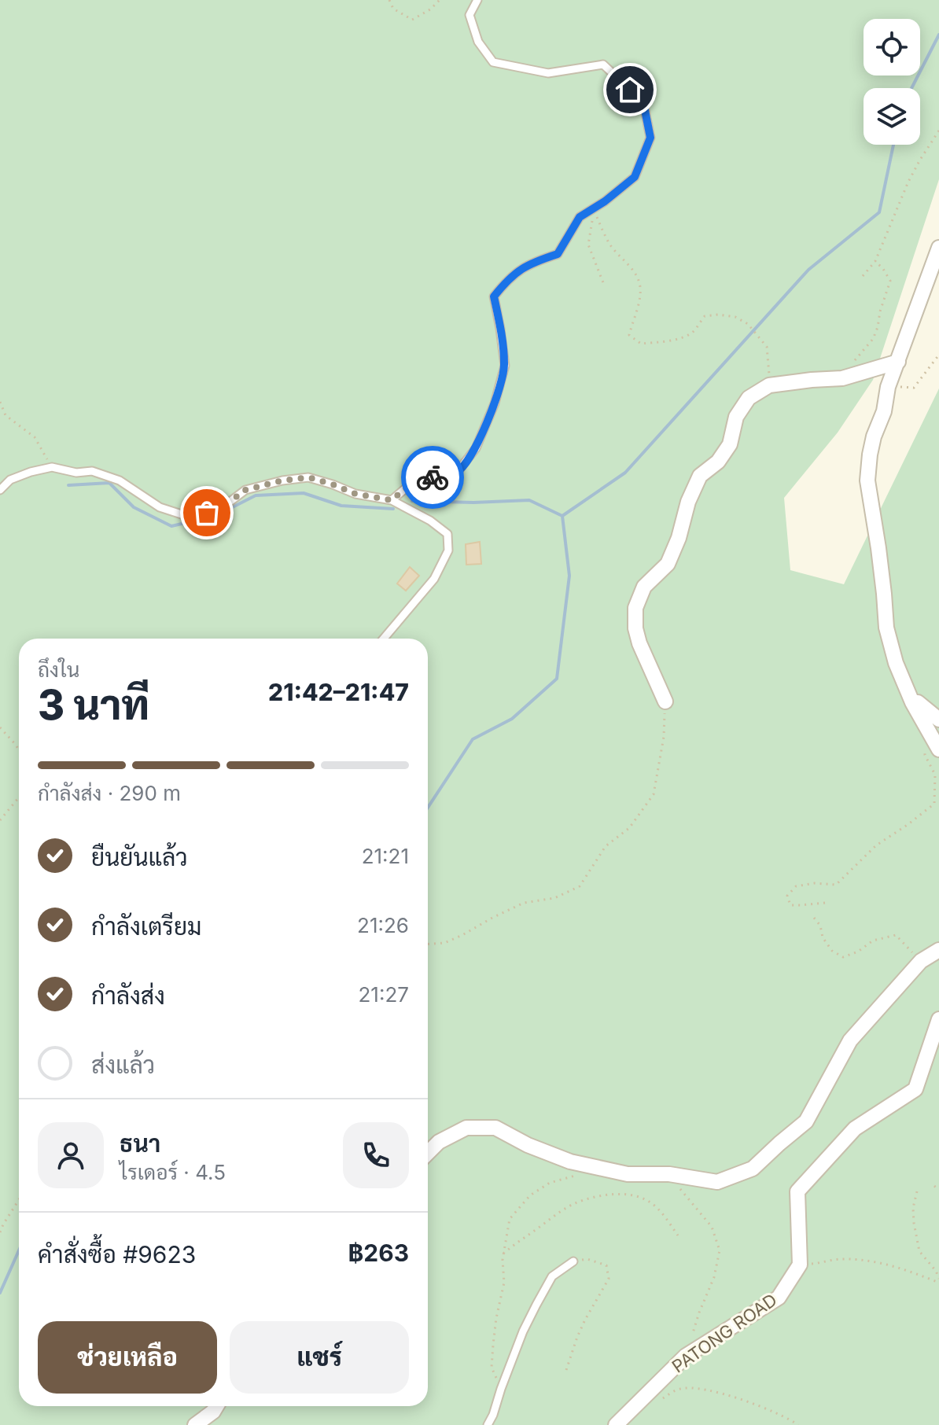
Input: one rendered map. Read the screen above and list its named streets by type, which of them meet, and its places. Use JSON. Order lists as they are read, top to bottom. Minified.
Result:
{"streets":{"street":["PATONG ROAD"]},"page":{"heading":["3 นาที","ถึงใน","21:42–21:47"],"panel":["ธนา","ไรเดอร์ · 4.5","คำสั่งซื้อ #9623","฿263"],"bar":"กำลังส่ง · 290 m","list":[["ยืนยันแล้ว","21:21"],["กำลังเตรียม","21:26"],["กำลังส่ง","21:27"],"ส่งแล้ว"],"buttons":["ช่วยเหลือ","แชร์"]}}
